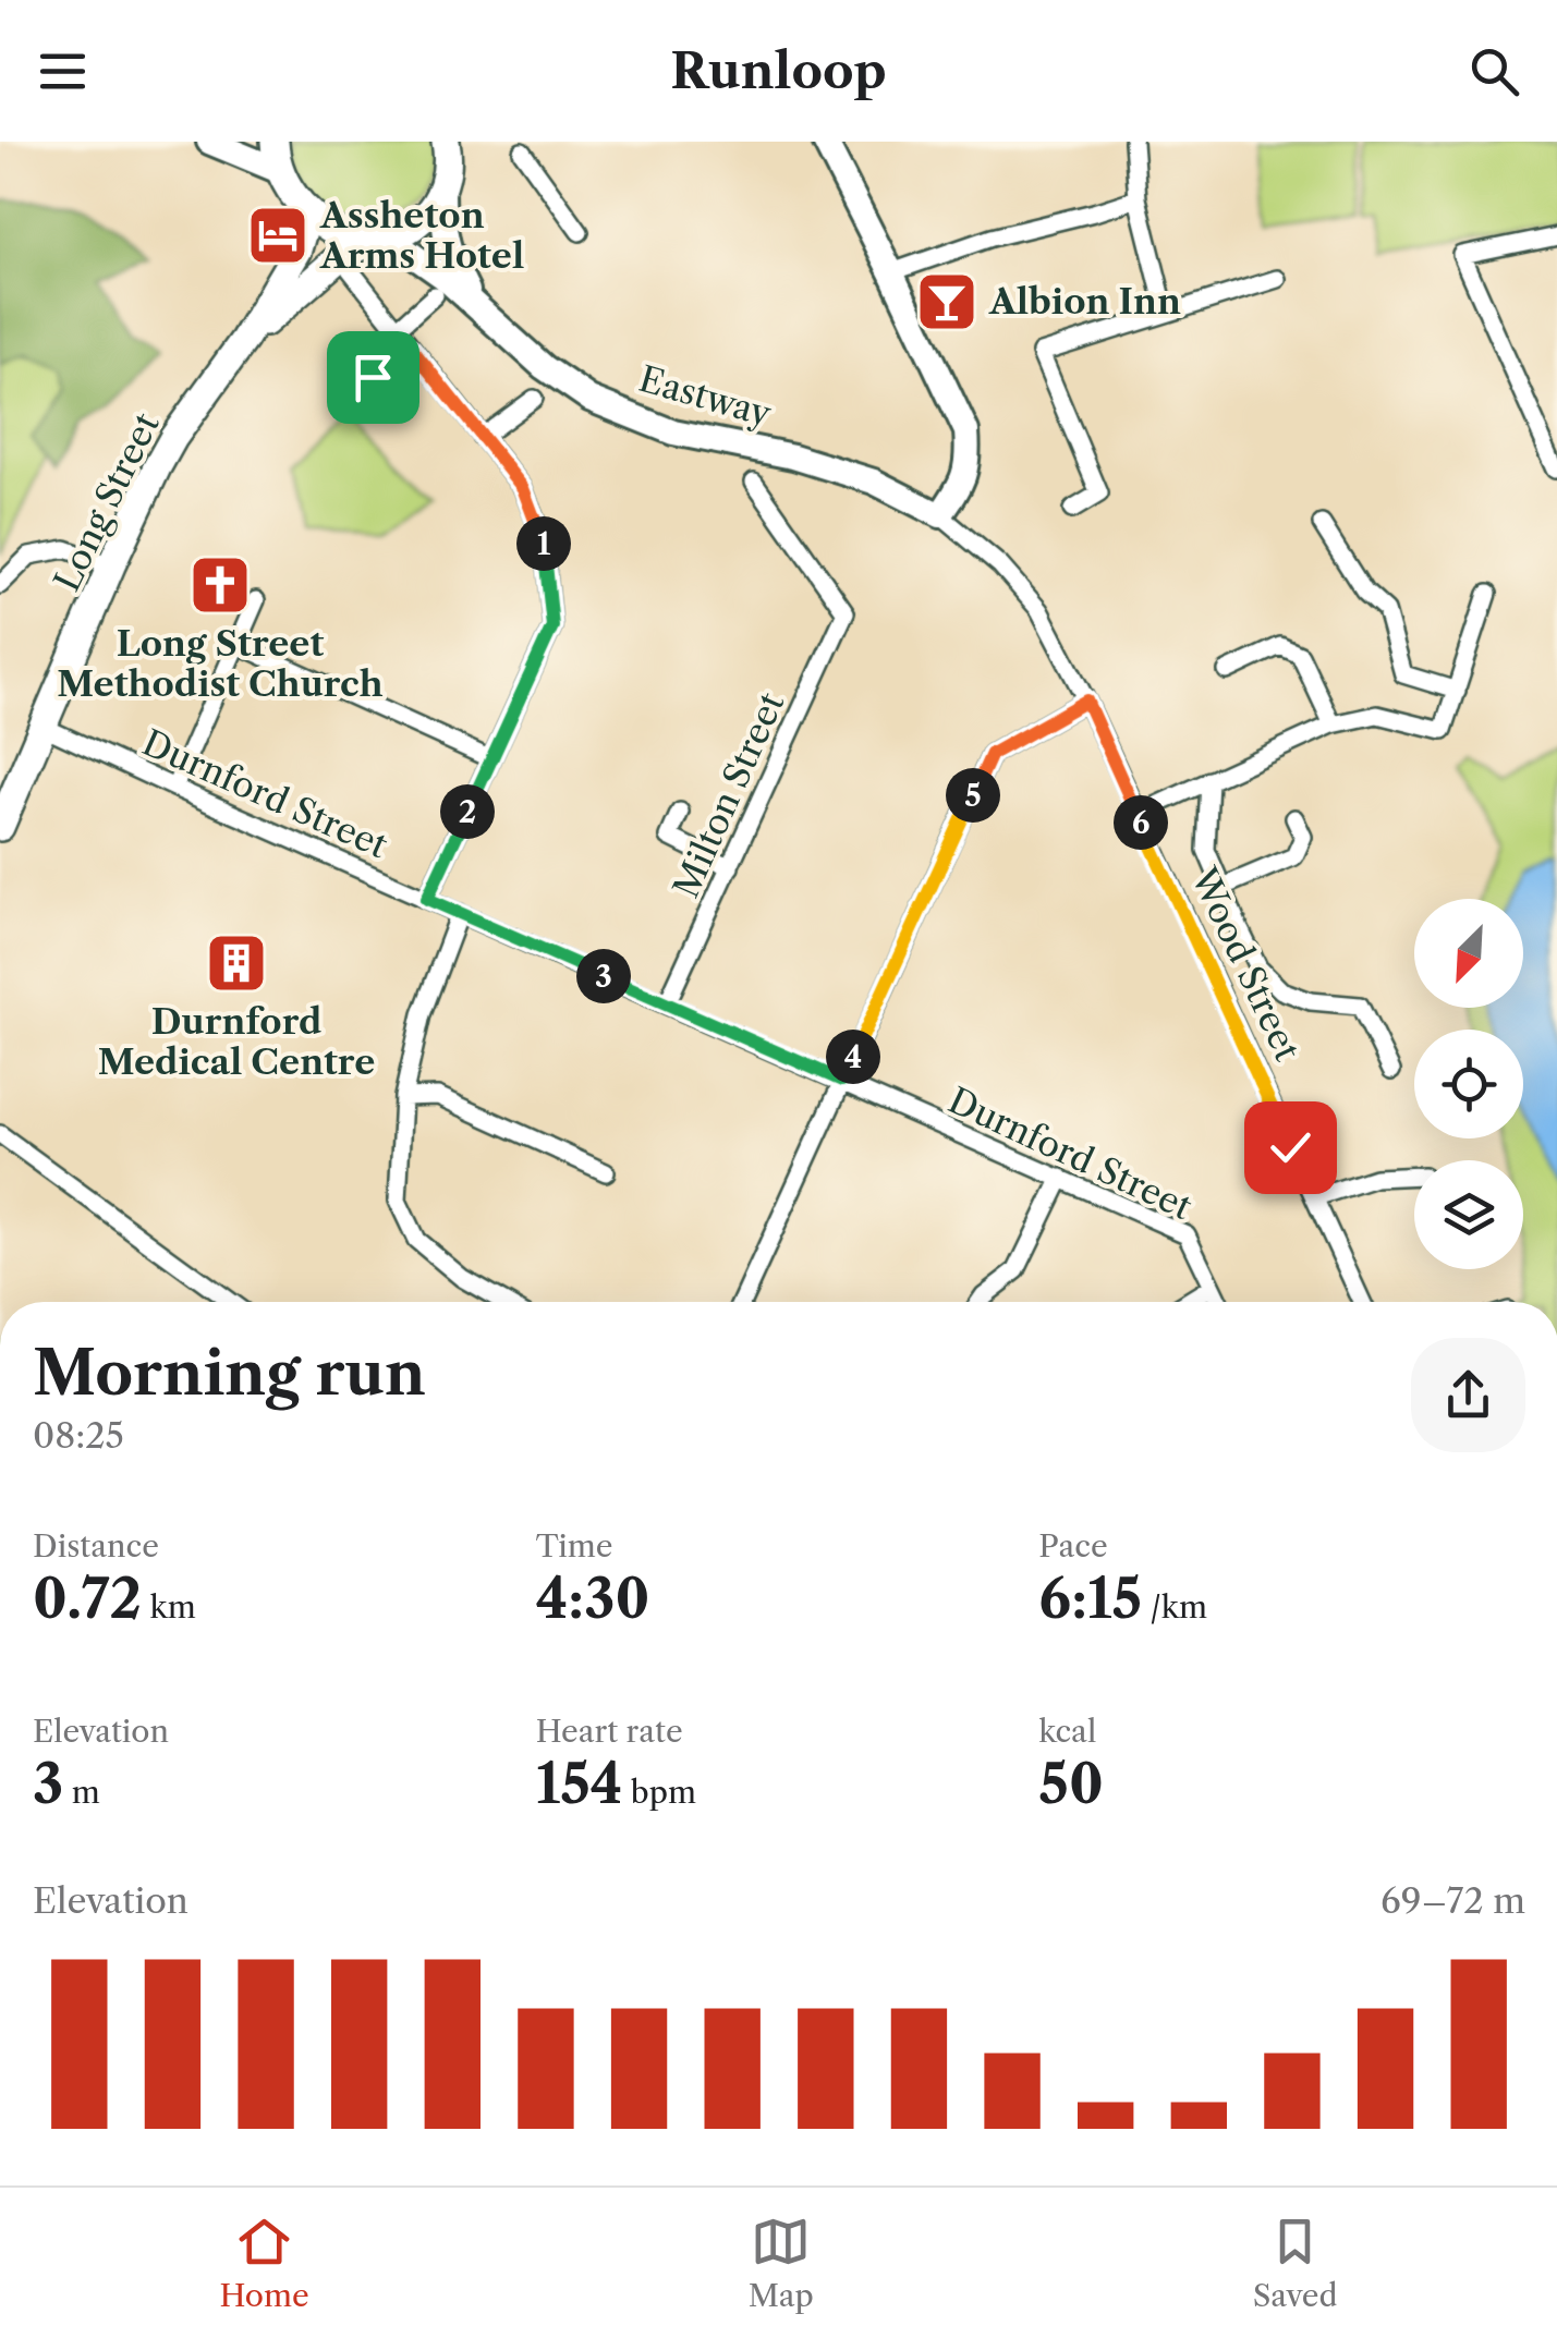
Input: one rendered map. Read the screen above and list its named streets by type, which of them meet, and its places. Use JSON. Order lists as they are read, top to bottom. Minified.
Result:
{"streets":{"main road":["Long Street"],"street":["Eastway","Durnford Street","Milton Street","Wood Street"]},"crossings":[["Eastway","Long Street"],["Eastway","Wood Street"],["Long Street","Durnford Street"],["Durnford Street","Milton Street"]],"places":{"hotel":["Assheton Arms Hotel"],"bar":["Albion Inn"],"church":["Long Street Methodist Church"],"building":["Durnford Medical Centre"]},"north":"bottom left","page":{"header":"Runloop","pins":["1","5","2","6","3","4"],"heading":["Morning run","08:25"],"stats":[["Distance","0.72 km"],["Time","4:30"],["Pace","6:15 /km"],["Elevation","3 m"],["Heart rate","154 bpm"],["kcal","50"]],"chart":["Elevation","69–72 m"],"tabs":["Home","Map","Saved"]}}
